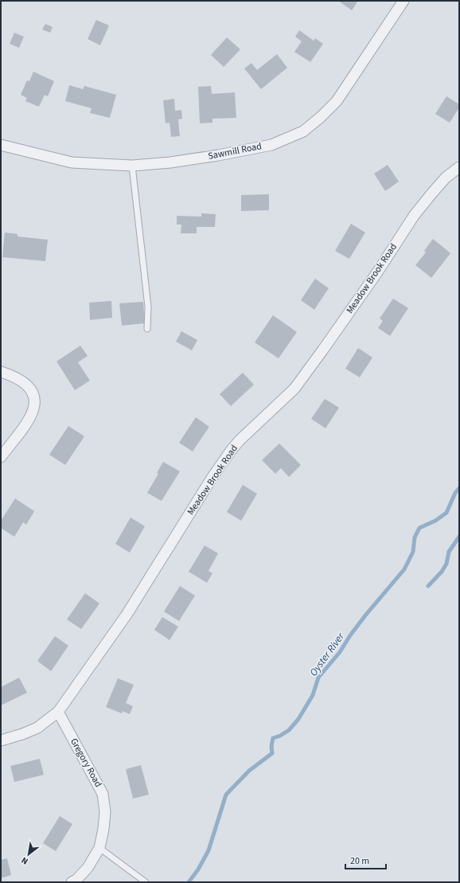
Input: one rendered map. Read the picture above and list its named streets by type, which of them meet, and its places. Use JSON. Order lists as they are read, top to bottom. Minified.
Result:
{"streets":{"street":["Sawmill Road","Meadow Brook Road","Gregory Road"]},"crossings":[["Meadow Brook Road","Gregory Road"]],"water":["Oyster River"],"scale_bar":"20 m","north":"bottom left"}
